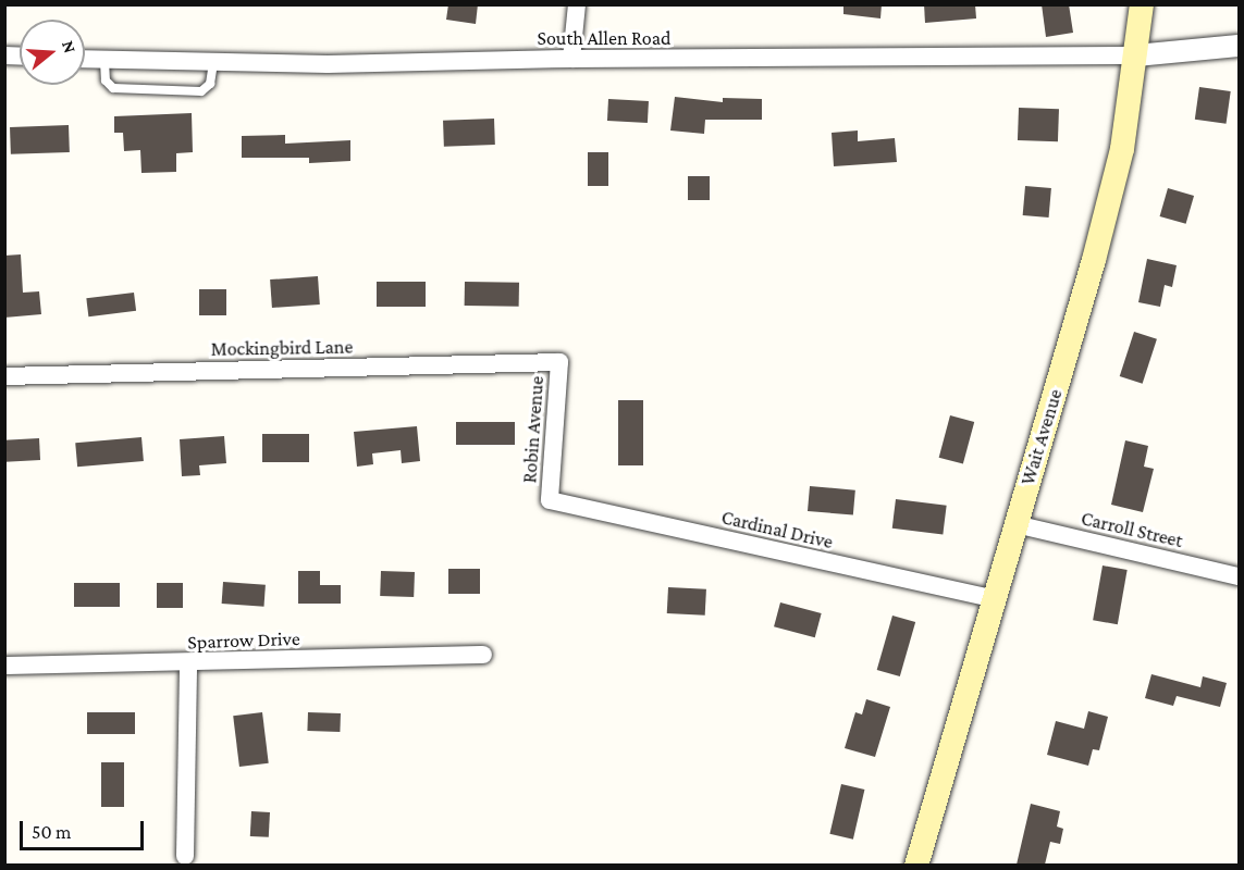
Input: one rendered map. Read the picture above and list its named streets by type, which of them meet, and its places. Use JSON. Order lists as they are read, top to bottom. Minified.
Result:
{"streets":{"main road":["Wait Avenue"],"street":["South Allen Road","Mockingbird Lane","Robin Avenue","Cardinal Drive","Carroll Street","Sparrow Drive"]},"crossings":[["South Allen Road","Wait Avenue"],["Mockingbird Lane","Robin Avenue"],["Robin Avenue","Cardinal Drive"],["Wait Avenue","Cardinal Drive"],["Wait Avenue","Carroll Street"]],"scale_bar":"50 m","north":"right"}
